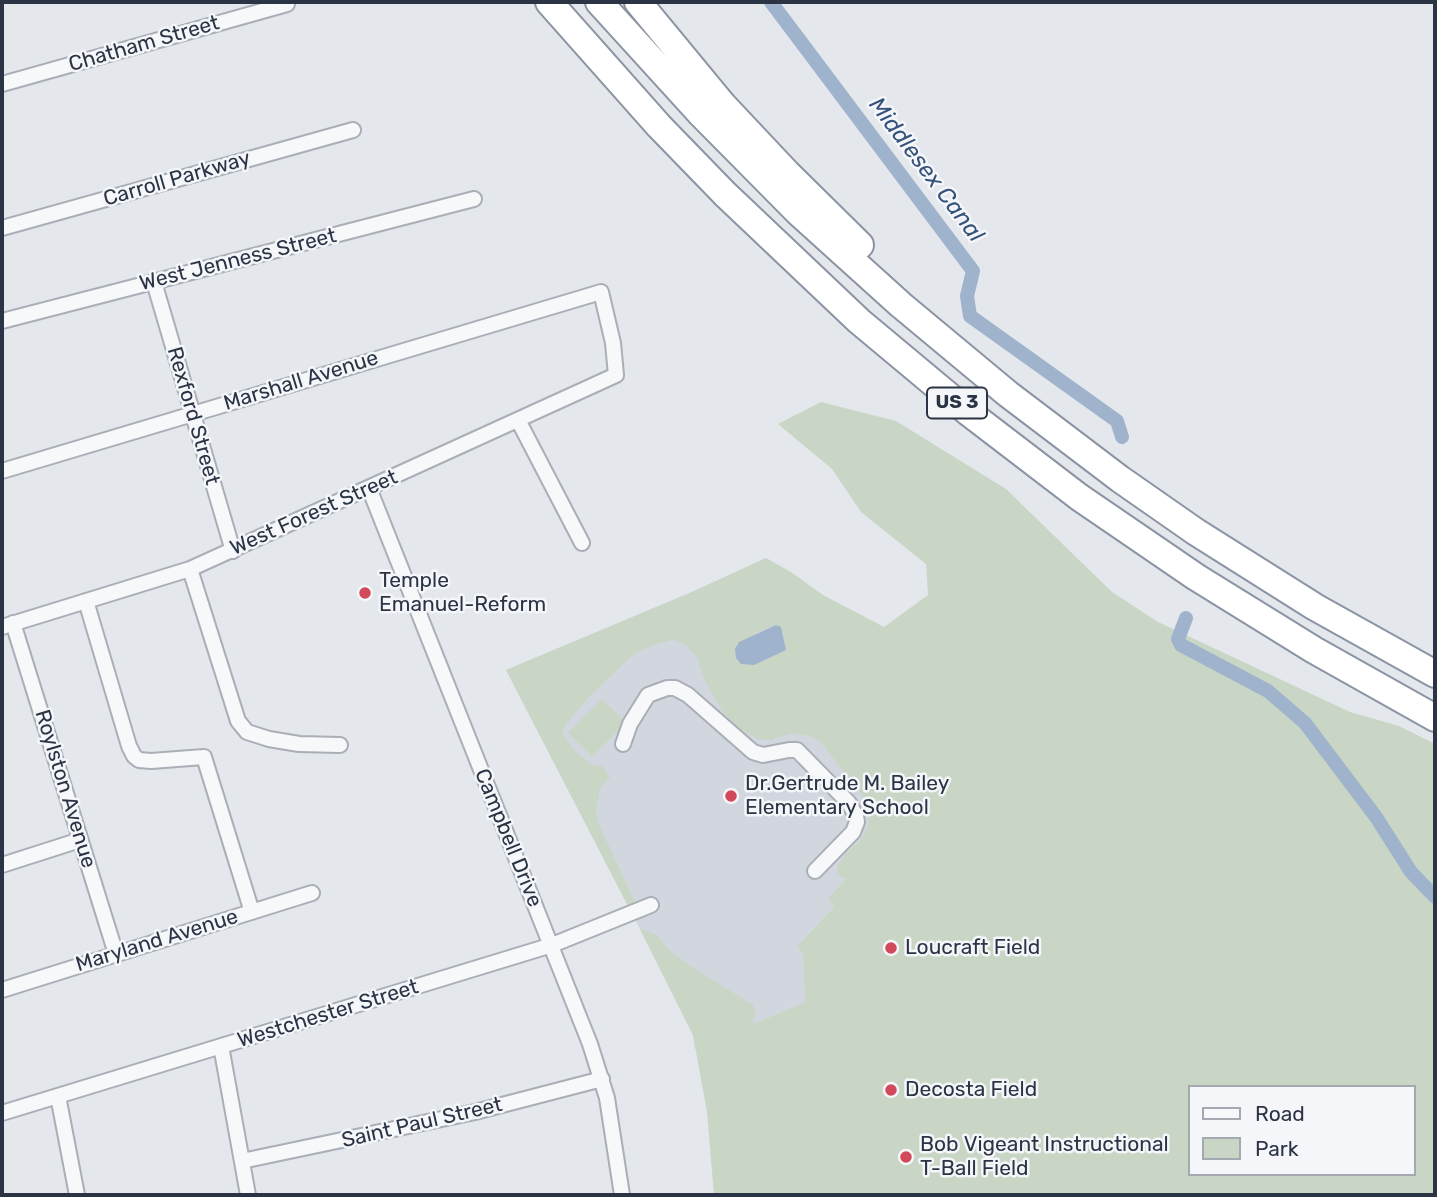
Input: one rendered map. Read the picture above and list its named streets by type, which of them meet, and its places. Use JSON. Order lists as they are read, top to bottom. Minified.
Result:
{"streets":{"highway":["US 3"],"street":["Chatham Street","Carroll Parkway","West Jenness Street","Marshall Avenue","Rexford Street","West Forest Street","Roylston Avenue","Campbell Drive","Maryland Avenue","Westchester Street","Saint Paul Street"]},"crossings":[["West Jenness Street","Rexford Street"],["Marshall Avenue","Rexford Street"],["Marshall Avenue","West Forest Street"],["Rexford Street","West Forest Street"],["West Forest Street","Roylston Avenue"],["West Forest Street","Campbell Drive"],["Roylston Avenue","Maryland Avenue"],["Campbell Drive","Westchester Street"],["Campbell Drive","Saint Paul Street"]],"water":["Middlesex Canal"],"places":["Temple Emanuel-Reform","Dr.Gertrude M. Bailey Elementary School","Loucraft Field","Decosta Field","Bob Vigeant Instructional T-Ball Field"],"legend":["Road","Park"]}
